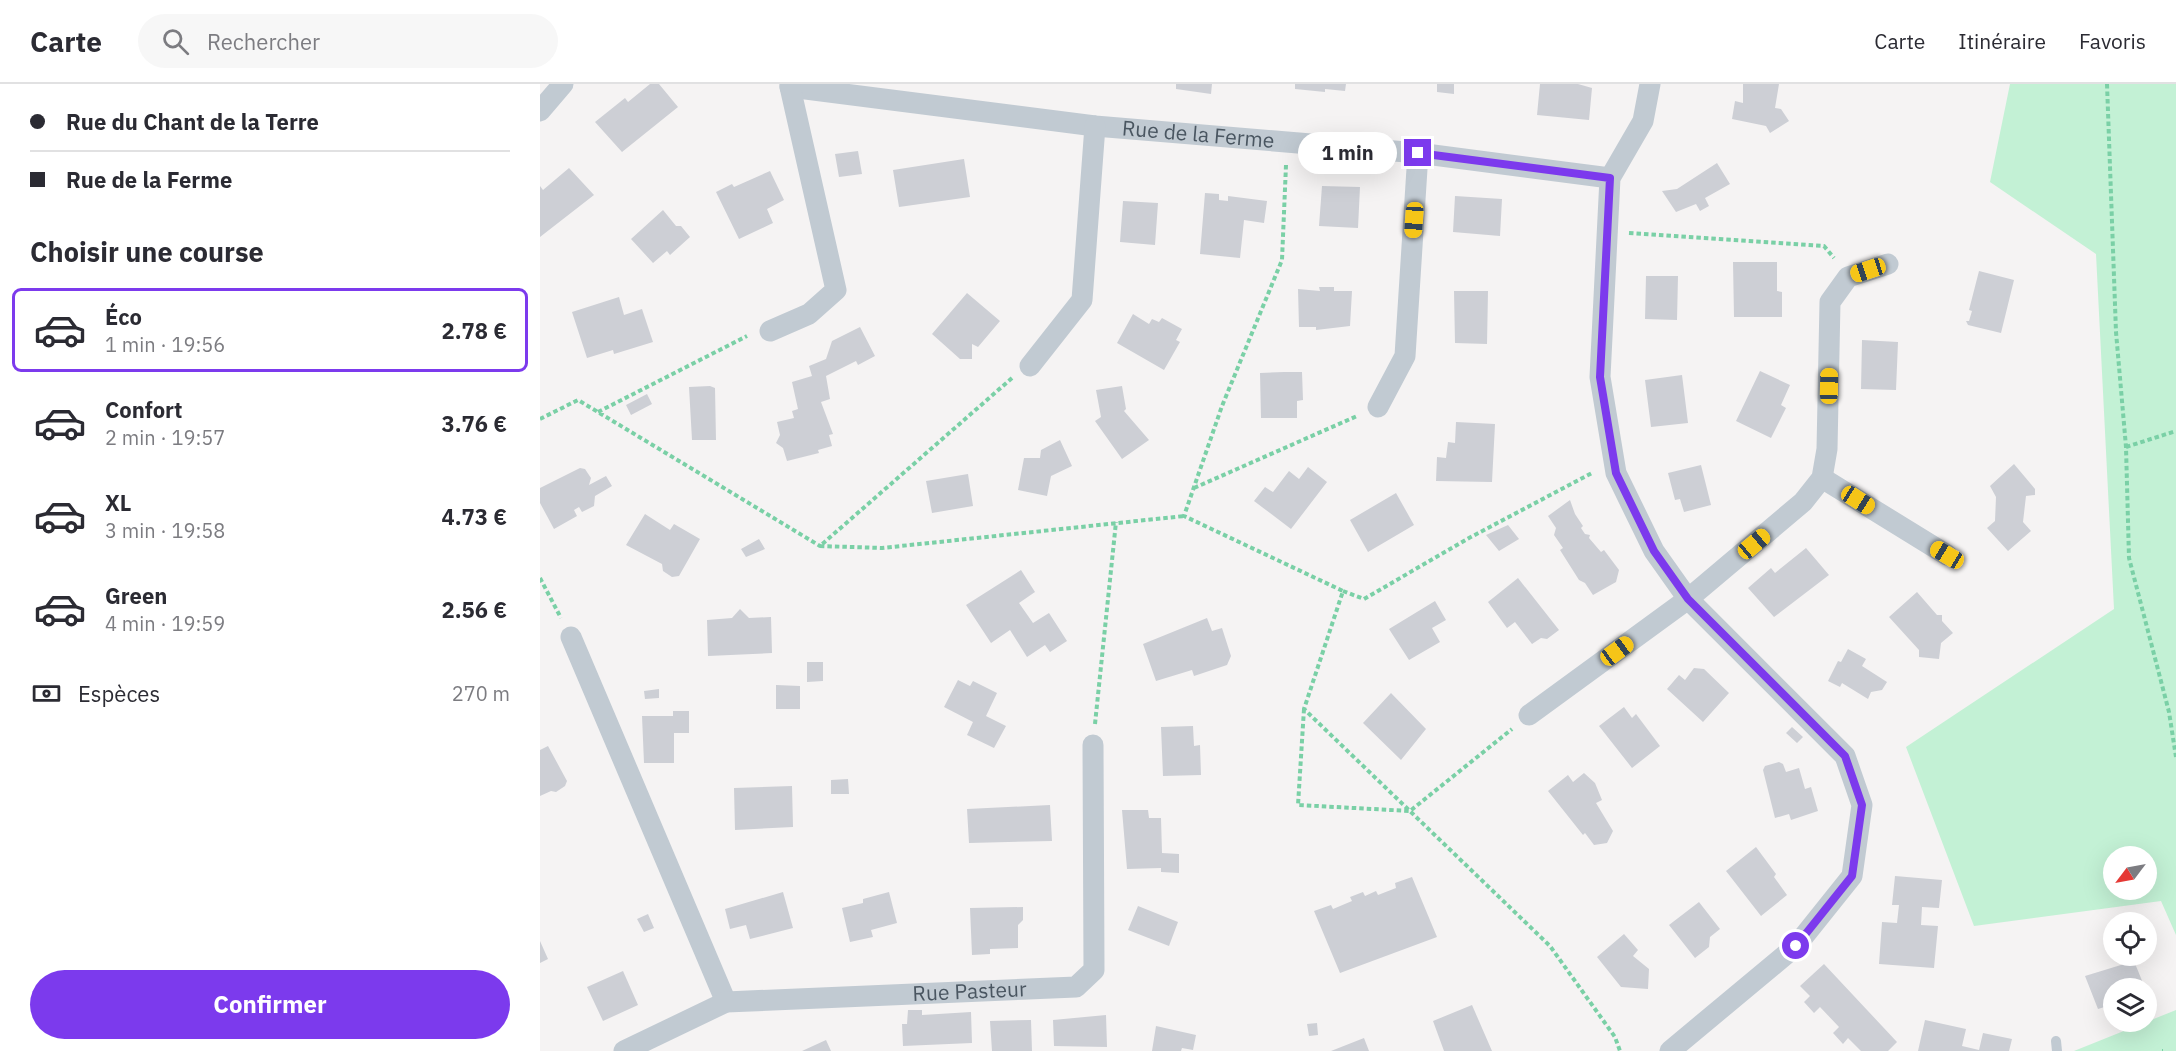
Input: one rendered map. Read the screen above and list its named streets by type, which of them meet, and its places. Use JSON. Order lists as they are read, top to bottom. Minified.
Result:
{"streets":{"street":["Rue de la Ferme","Rue Pasteur"]},"north":"bottom left","page":{"header":"Carte","search":"Rechercher","nav":["Carte","Itinéraire","Favoris"],"banner":["Rue du Chant de la Terre","Rue de la Ferme"],"bubble":"1 min","heading":"Choisir une course","list":[{"name":"Éco","note":"1 min · 19:56","value":"2.78 €"},{"name":"Confort","note":"2 min · 19:57","value":"3.76 €"},{"name":"XL","note":"3 min · 19:58","value":"4.73 €"},{"name":"Green","note":"4 min · 19:59","value":"2.56 €"}],"pay":["Espèces","270 m"],"buttons":"Confirmer"}}
